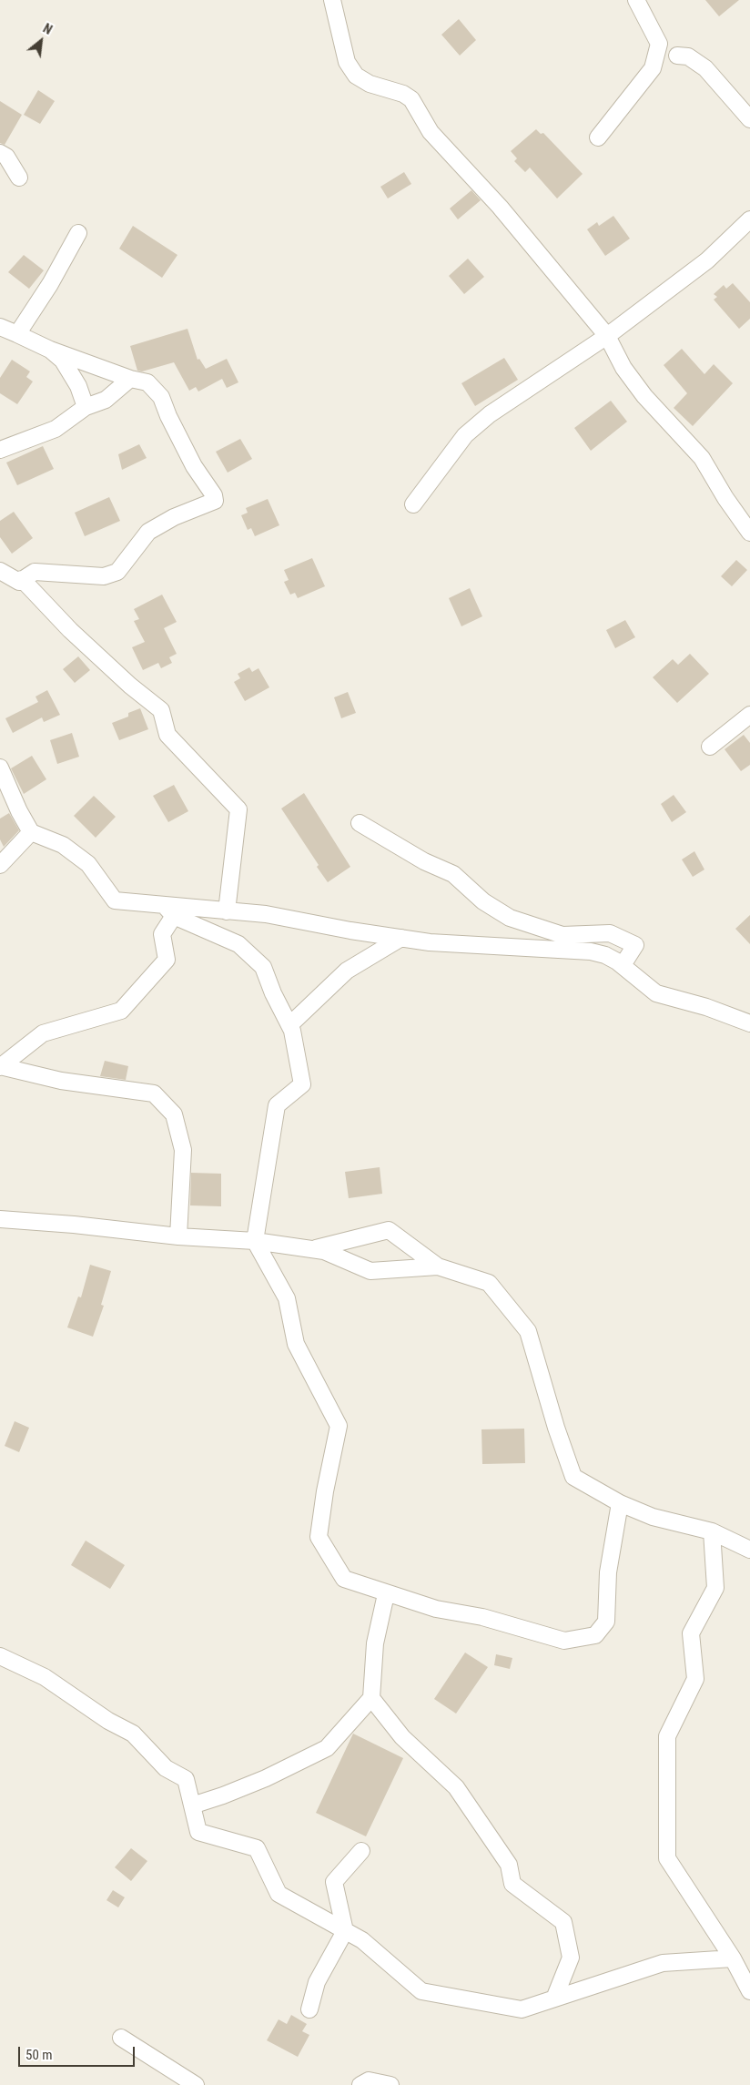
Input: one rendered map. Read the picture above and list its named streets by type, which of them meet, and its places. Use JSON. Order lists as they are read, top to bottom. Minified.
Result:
{"scale_bar":"50 m","north":"top right"}
